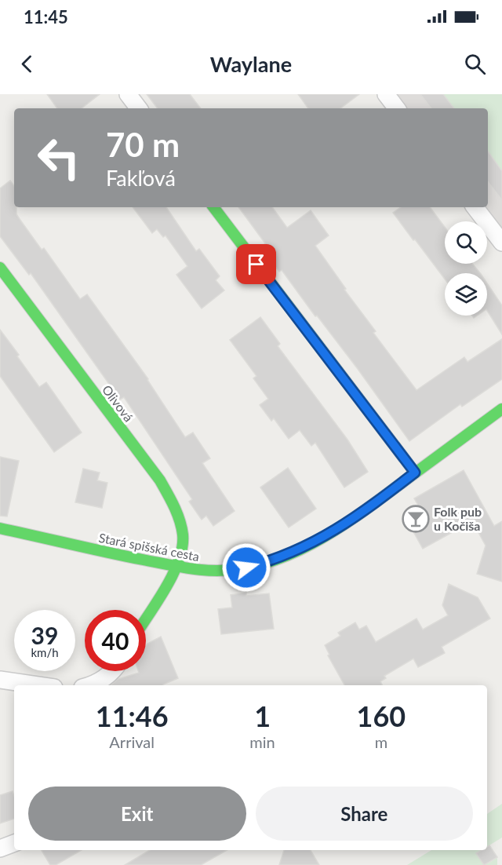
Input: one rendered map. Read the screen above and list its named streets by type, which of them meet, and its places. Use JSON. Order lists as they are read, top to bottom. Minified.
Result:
{"streets":{"street":["Olivová","Stará spišská cesta"]},"crossings":[["Olivová","Stará spišská cesta"]],"places":{"bar":["Folk pub u Kočiša"]},"page":{"status":"11:45","header":"Waylane","turn":["70 m","Fakľová"],"speed":"39 km/h","limit":"40","eta":["11:46","Arrival","1","min","160","m"],"buttons":["Exit","Share"]}}
